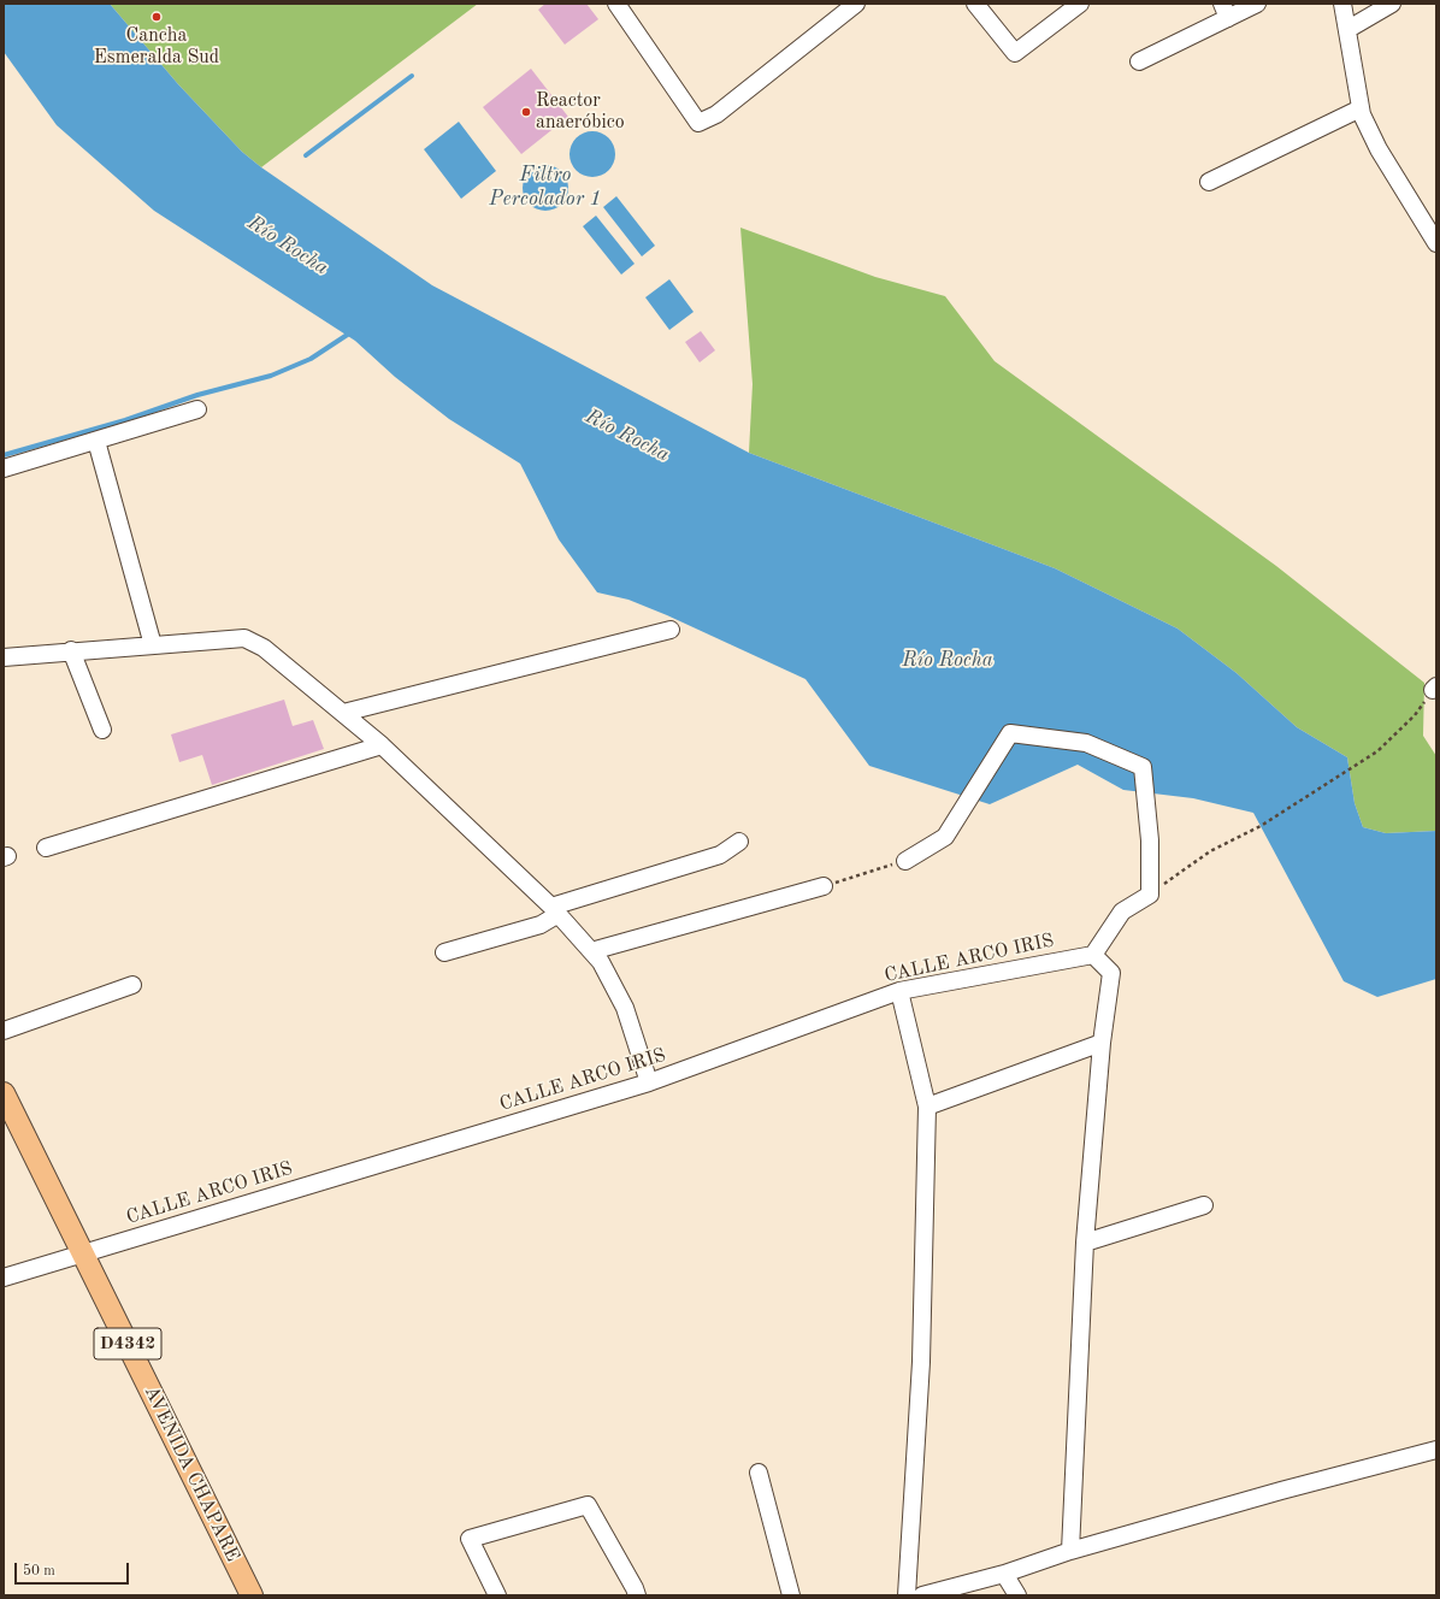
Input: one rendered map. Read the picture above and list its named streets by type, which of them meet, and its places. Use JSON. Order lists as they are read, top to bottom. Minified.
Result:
{"streets":{"main road":["D4342","AVENIDA CHAPARE"],"street":["CALLE ARCO IRIS"]},"crossings":[["CALLE ARCO IRIS","AVENIDA CHAPARE"]],"water":["Filtro Percolador 1","Río Rocha"],"places":["Cancha Esmeralda Sud","Reactor anaeróbico"],"scale_bar":"50 m"}
